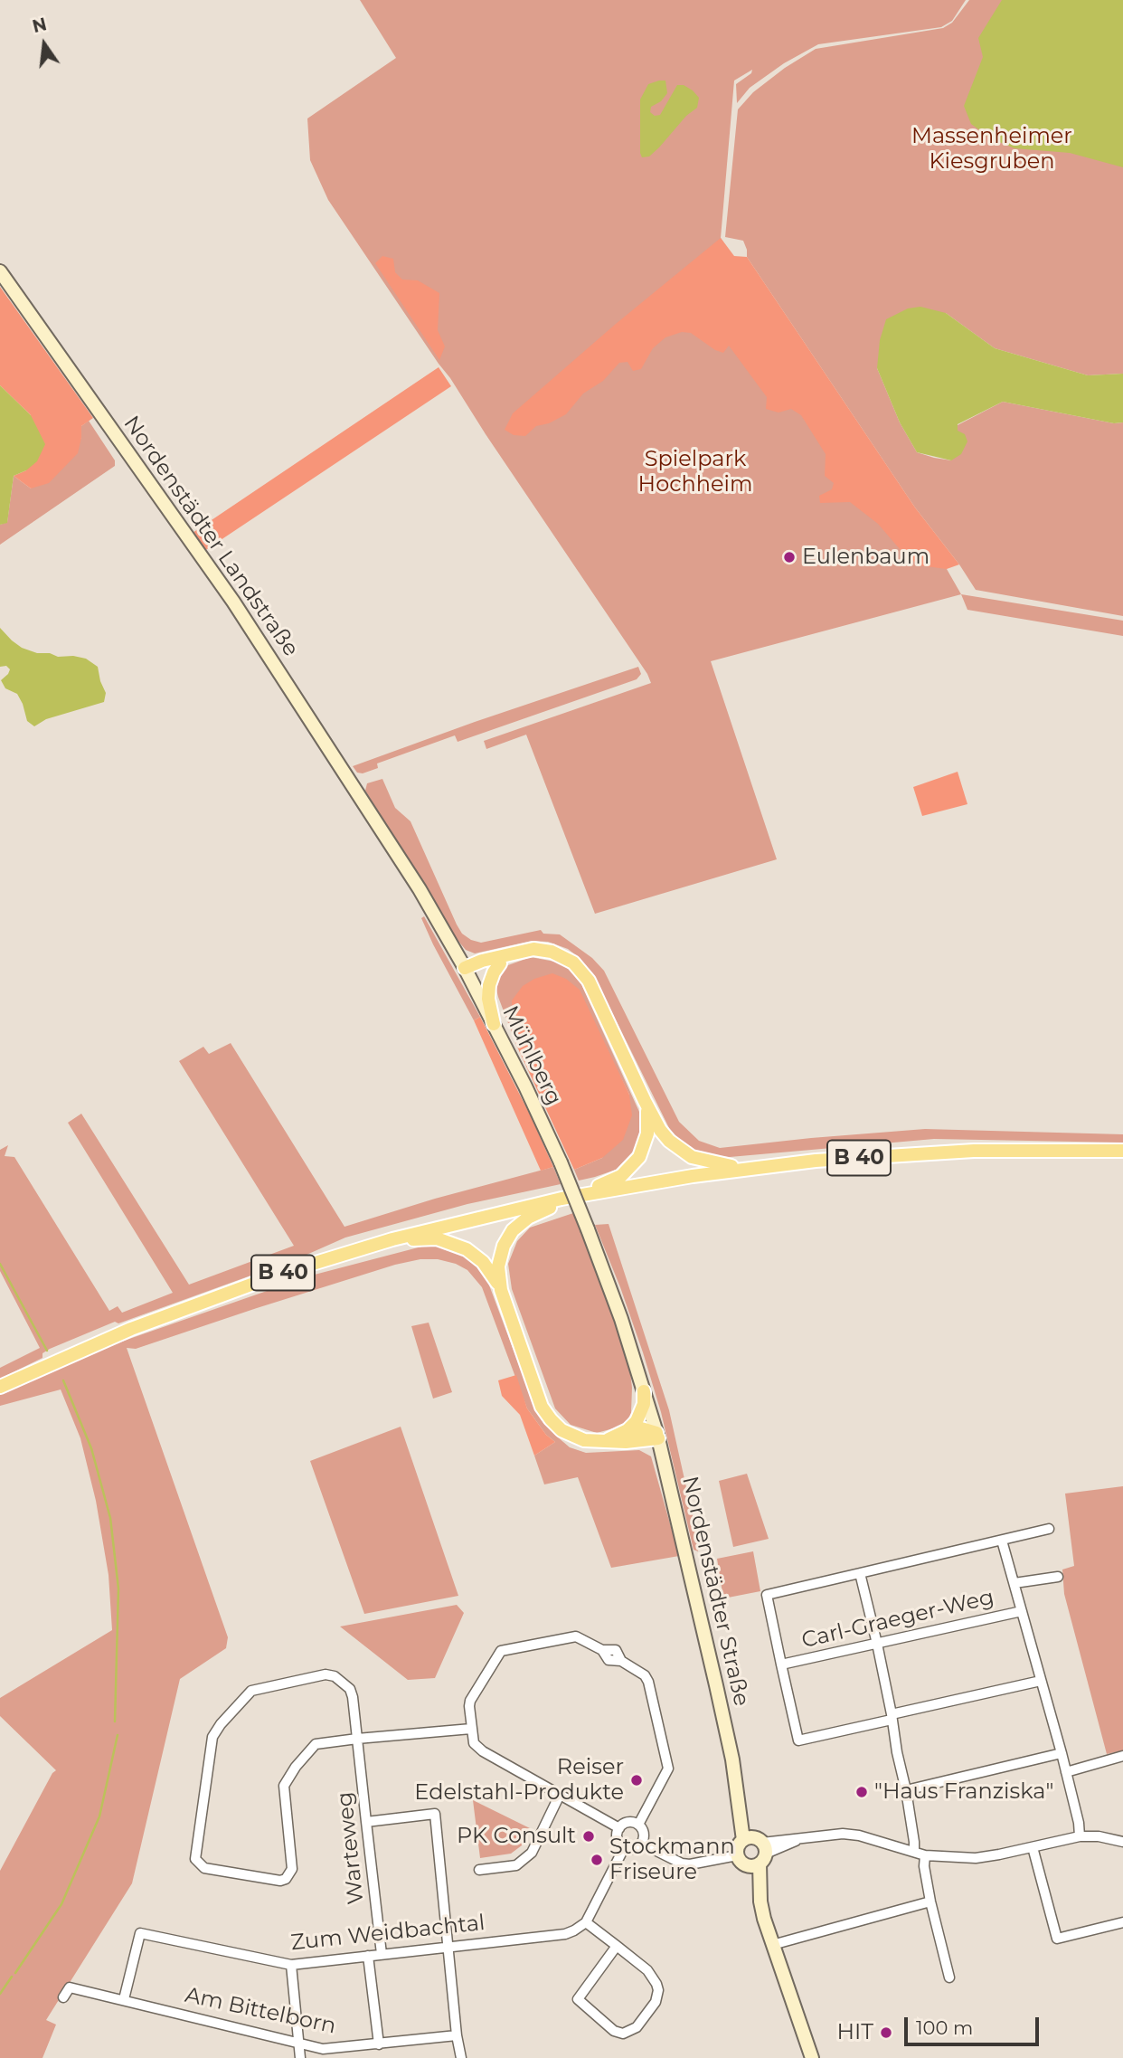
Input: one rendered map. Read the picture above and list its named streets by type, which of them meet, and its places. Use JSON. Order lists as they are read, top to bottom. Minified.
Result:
{"streets":{"main road":["Nordenstädter Landstraße","Mühlberg","B 40","Nordenstädter Straße"],"street":["Carl-Graeger-Weg","Warteweg","Zum Weidbachtal","Am Bittelborn"]},"crossings":[["Nordenstädter Landstraße","Mühlberg"],["Mühlberg","Nordenstädter Straße"],["Warteweg","Zum Weidbachtal"],["Zum Weidbachtal","Am Bittelborn"]],"parks":["Massenheimer Kiesgruben","Spielpark Hochheim"],"places":["Eulenbaum","Reiser Edelstahl-Produkte","\"Haus Franziska\"","PK Consult","Stockmann Friseure","HIT"],"scale_bar":"100 m","north":"top"}
